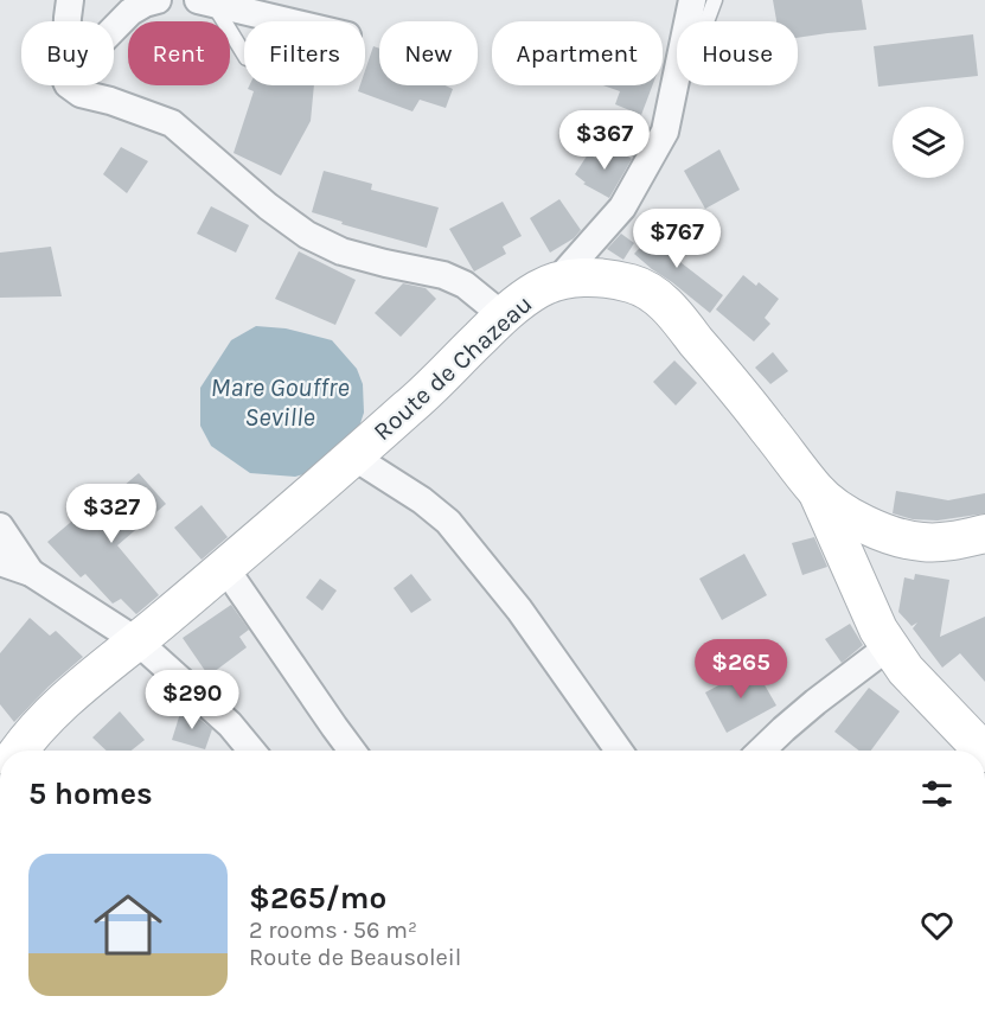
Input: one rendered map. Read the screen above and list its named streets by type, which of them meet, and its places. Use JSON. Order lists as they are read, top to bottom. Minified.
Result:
{"streets":{"main road":["Route de Chazeau"]},"water":["Mare Gouffre Seville"],"page":{"chip":["Buy","Rent","Filters","New","Apartment","House"],"price":["$367","$767","$327","$265","$290"],"heading":"5 homes","list":[{"name":"$265/mo","note":"2 rooms · 56 m² · Route de Beausoleil"}]}}
